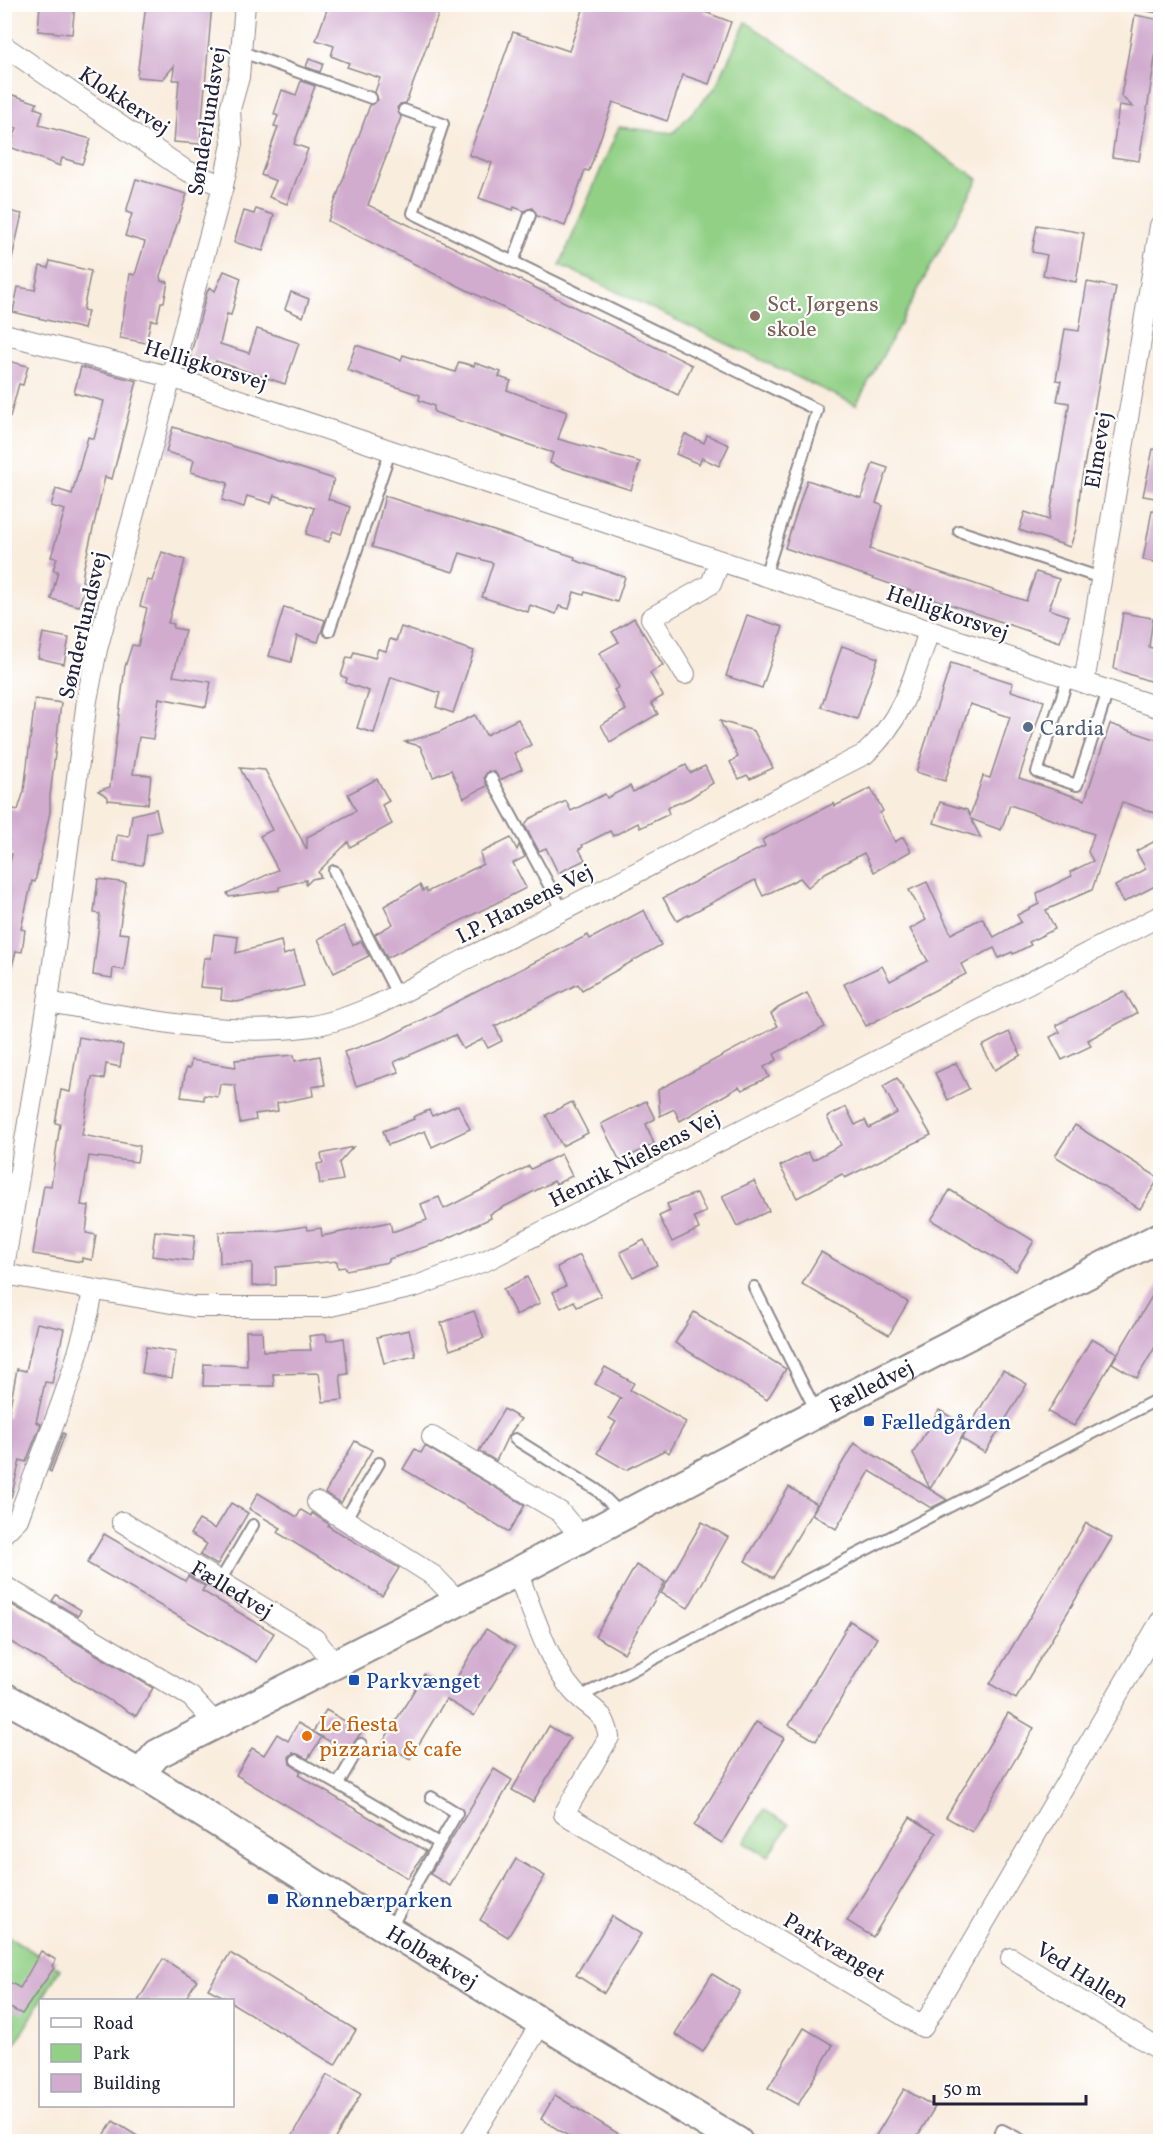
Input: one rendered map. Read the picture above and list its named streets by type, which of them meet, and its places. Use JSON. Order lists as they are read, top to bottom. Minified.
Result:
{"streets":{"street":["Klokkervej","Sønderlundsvej","Helligkorsvej","Elmevej","I.P. Hansens Vej","Henrik Nielsens Vej","Fælledvej","Parkvænget","Holbækvej","Ved Hallen"]},"crossings":[["Klokkervej","Sønderlundsvej"],["Sønderlundsvej","Helligkorsvej"],["Sønderlundsvej","I.P. Hansens Vej"],["Helligkorsvej","Elmevej"],["Helligkorsvej","I.P. Hansens Vej"],["Fælledvej","Parkvænget"],["Fælledvej","Holbækvej"]],"places":{"other":["Sct. Jørgens skole","Cardia","Le fiesta pizzaria & cafe"],"transit":["Fælledgården","Parkvænget","Rønnebærparken"]},"legend":["Road","Park","Building"],"scale_bar":"50 m"}
